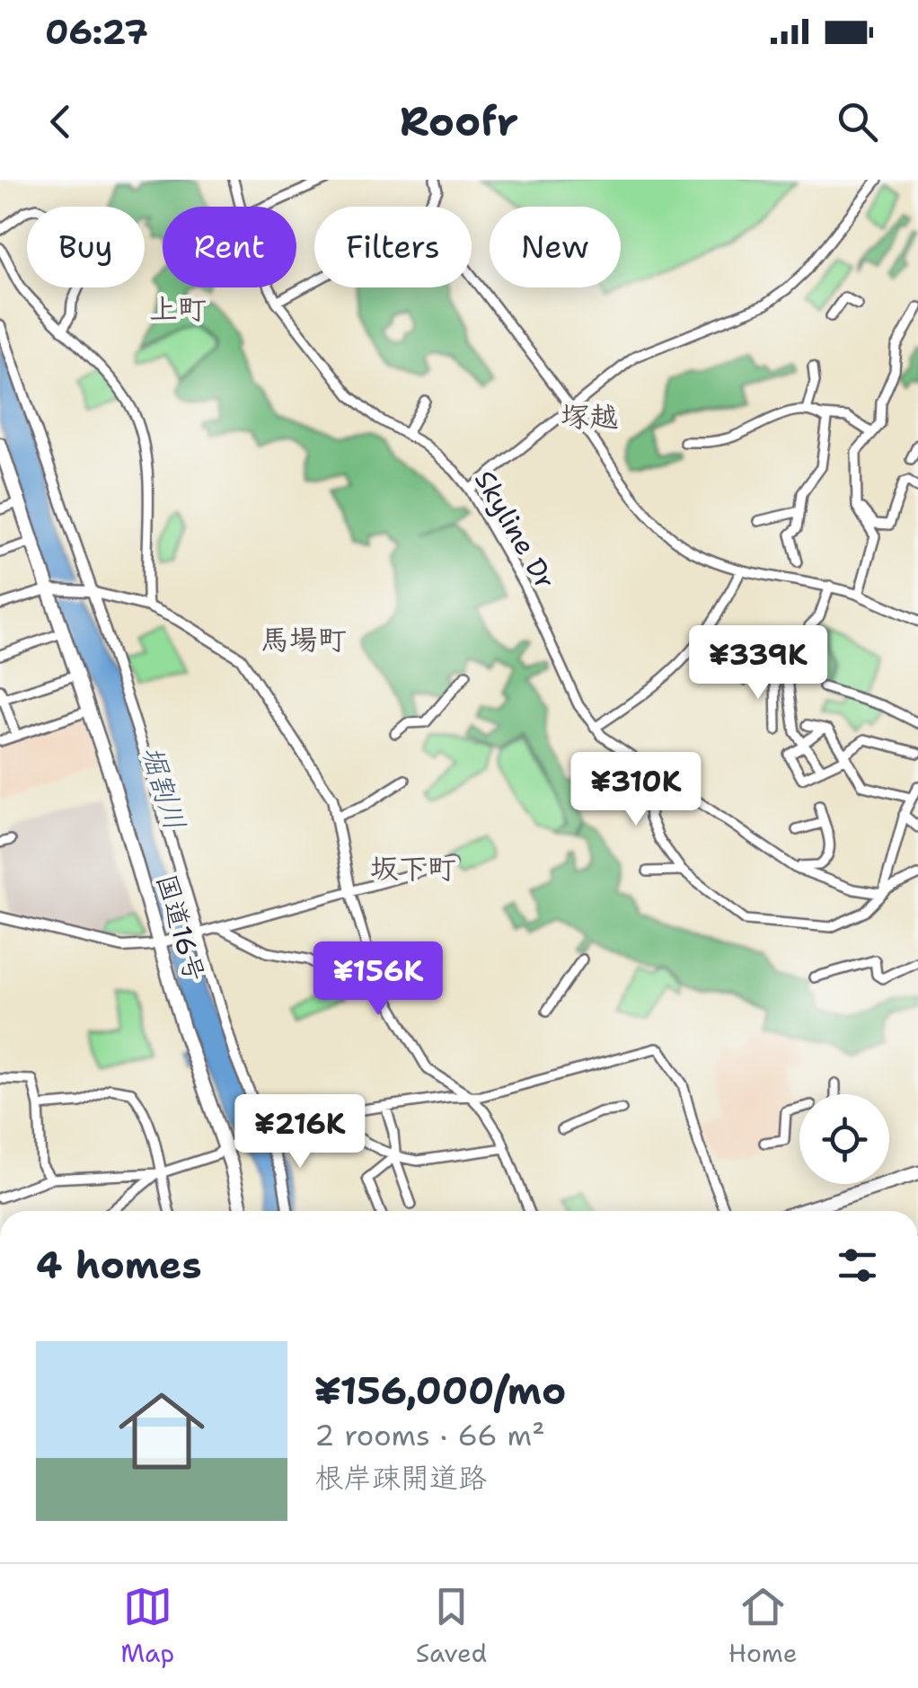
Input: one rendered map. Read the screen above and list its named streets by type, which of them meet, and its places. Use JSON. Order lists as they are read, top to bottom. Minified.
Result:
{"streets":{"main road":["国道16号"],"street":["Skyline Dr"]},"districts":["上町","塚越","馬場町","坂下町"],"water":["堀割川"],"page":{"status":"06:27","header":"Roofr","chip":["Buy","Rent","Filters","New"],"price":["¥339K","¥310K","¥156K","¥216K"],"heading":"4 homes","list":[{"name":"¥156,000/mo","note":"2 rooms · 66 m² · 根岸疎開道路"}],"tabs":["Map","Saved","Home"]}}
